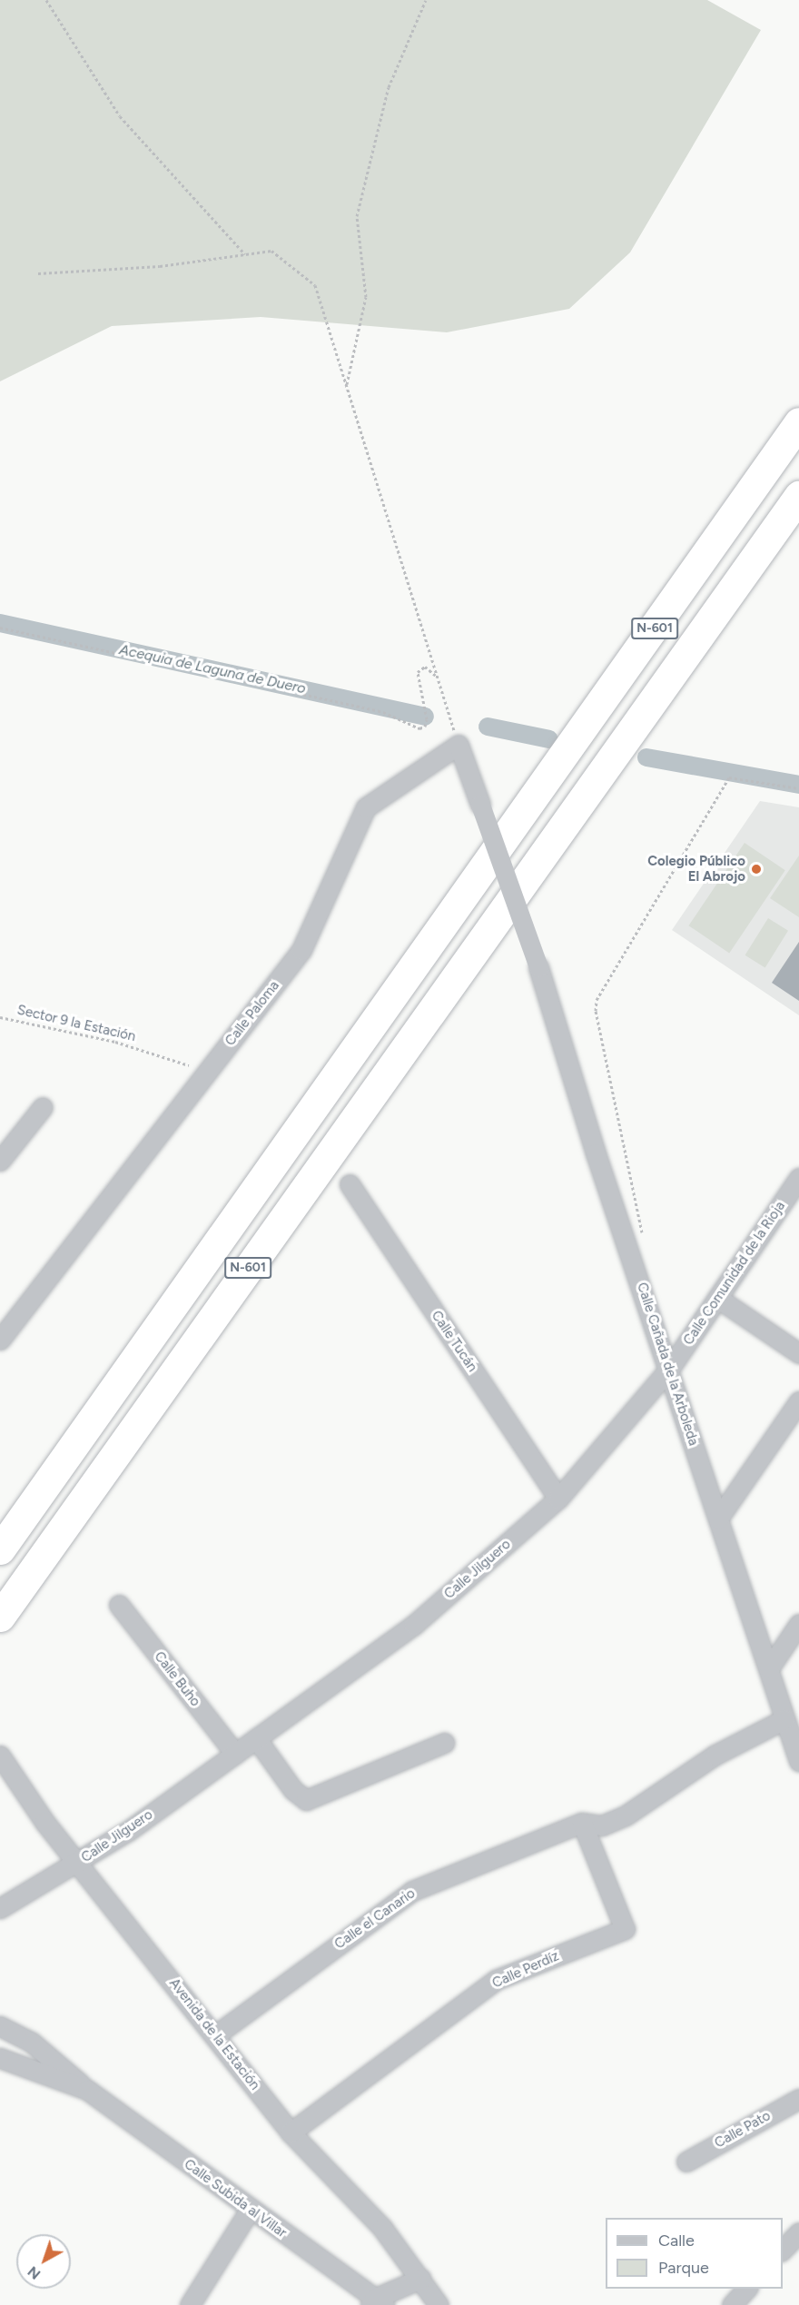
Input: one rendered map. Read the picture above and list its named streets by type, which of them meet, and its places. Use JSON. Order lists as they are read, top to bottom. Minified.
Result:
{"streets":{"highway":["N-601"],"street":["Calle Paloma","Calle Comunidad de la Rioja","Calle Tucán","Calle Cañada de la Arboleda","Calle Jilguero","Calle Buho","Calle el Canario","Calle Perdíz","Avenida de la Estación","Calle Pato","Calle Subida al Villar"],"path":["Sector 9 la Estación"]},"crossings":[["Calle Paloma","Sector 9 la Estación"],["Calle Paloma","Calle Cañada de la Arboleda"],["Calle Comunidad de la Rioja","Calle Cañada de la Arboleda"],["Calle Comunidad de la Rioja","Calle Jilguero"],["Calle Tucán","Calle Jilguero"],["Calle Cañada de la Arboleda","Calle Jilguero"],["Calle Jilguero","Calle Buho"],["Calle Jilguero","Avenida de la Estación"],["Calle el Canario","Calle Perdíz"],["Calle el Canario","Avenida de la Estación"],["Calle Perdíz","Avenida de la Estación"]],"water":["Acequia de Laguna de Duero"],"places":["Colegio Público El Abrojo"],"legend":["Calle","Parque"],"north":"bottom left"}
